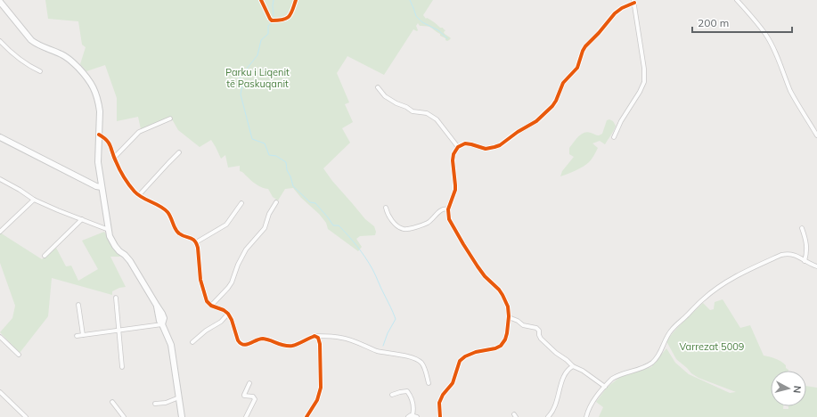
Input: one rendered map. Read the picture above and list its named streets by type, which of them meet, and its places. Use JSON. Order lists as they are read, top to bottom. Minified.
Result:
{"parks":["Parku i Liqenit të Paskuqanit","Varrezat 5009"],"scale_bar":"200 m","north":"right"}
